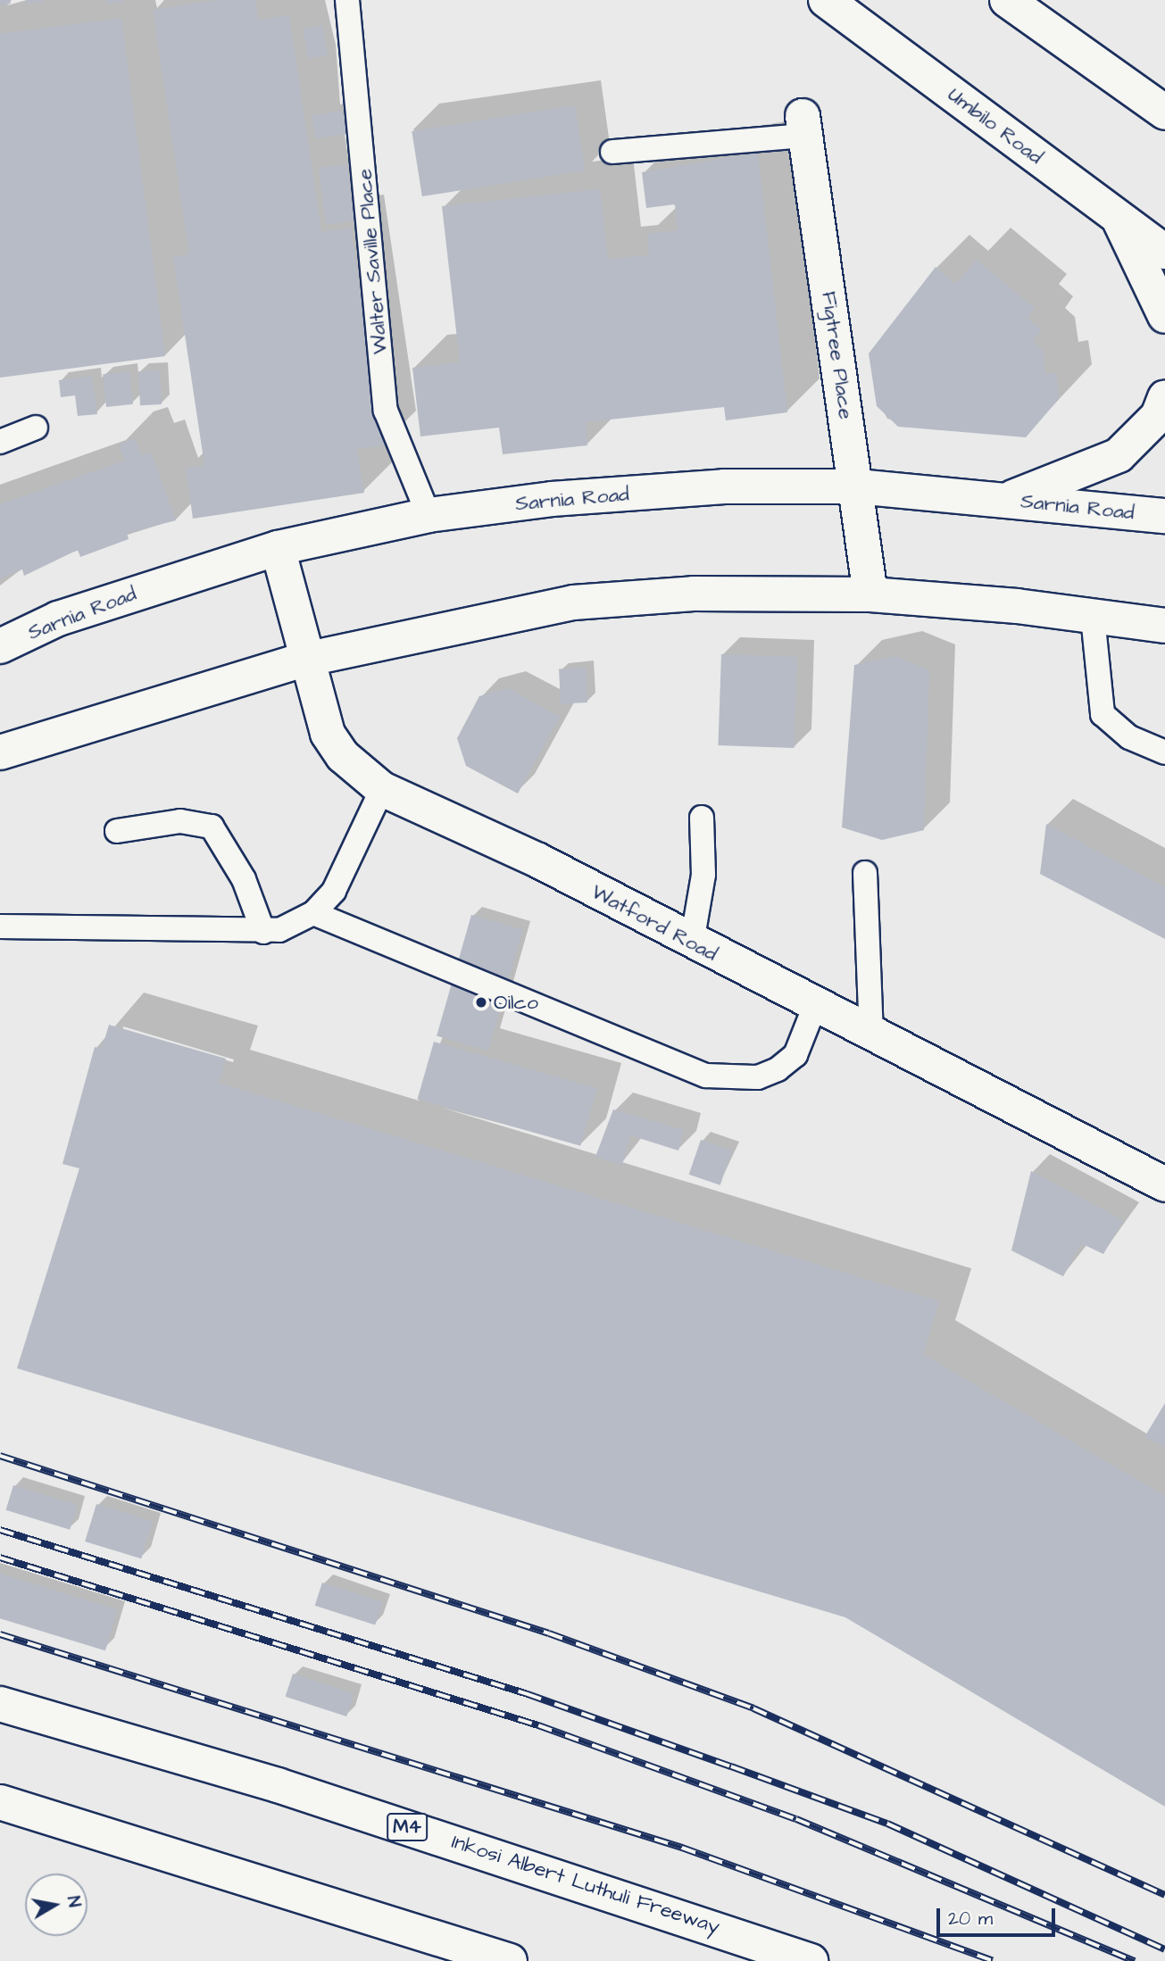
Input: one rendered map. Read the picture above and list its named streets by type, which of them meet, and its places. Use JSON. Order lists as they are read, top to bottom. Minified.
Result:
{"streets":{"main road":["Umbilo Road","Figtree Place","Sarnia Road","Watford Road","M4","Inkosi Albert Luthuli Freeway"],"lane":["Walter Saville Place"]},"crossings":[["Walter Saville Place","Sarnia Road"],["Figtree Place","Sarnia Road"],["Sarnia Road","Watford Road"]],"places":["Oilco"],"scale_bar":"20 m","north":"right"}
